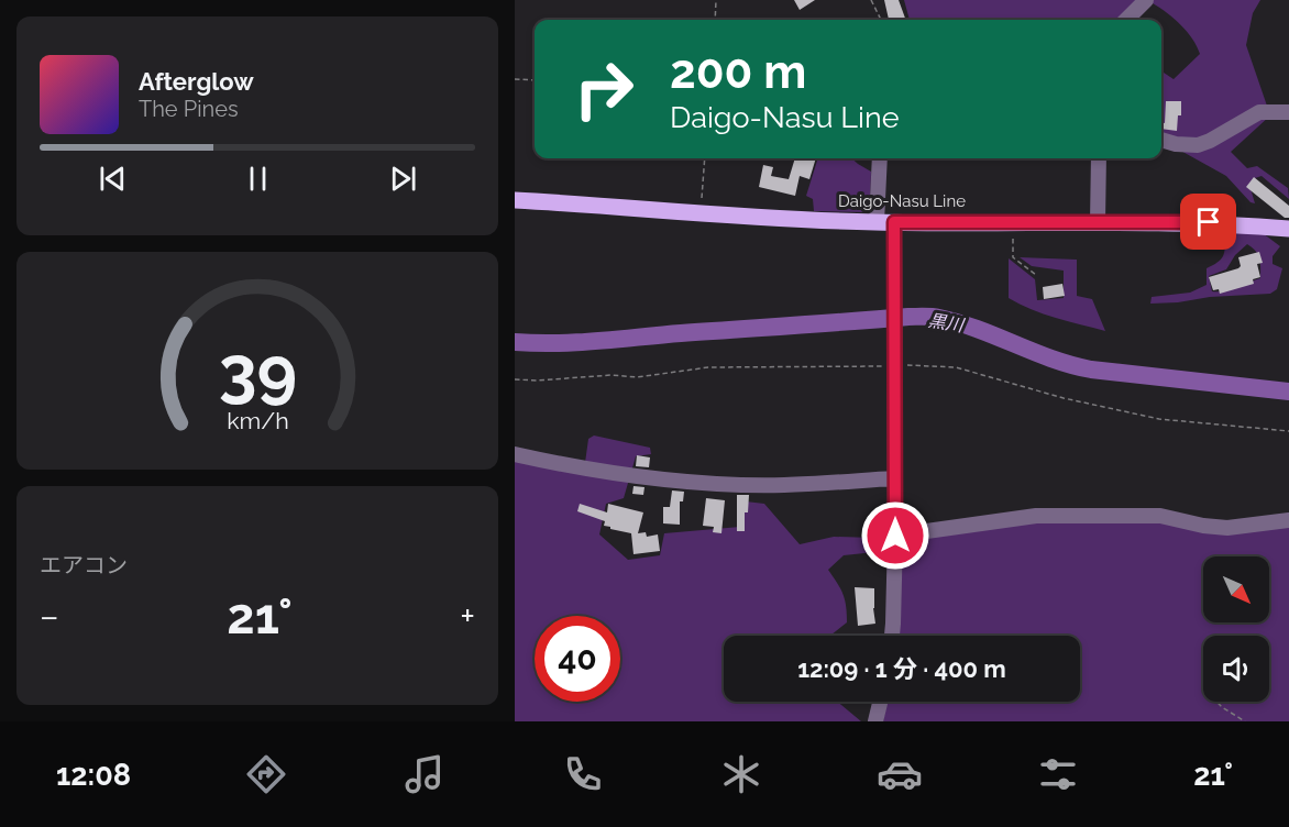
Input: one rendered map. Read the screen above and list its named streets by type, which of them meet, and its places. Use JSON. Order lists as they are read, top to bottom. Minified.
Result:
{"streets":{"main road":["Daigo-Nasu Line"]},"water":["黒川"],"north":"bottom right","page":{"turn":["200 m","Daigo-Nasu Line"],"song":["Afterglow","The Pines"],"tile":"エアコン","heat":["−","21°","+"],"limit":"40","trip":"12:09 · 1 分 · 400 m","tabs":["12:08","21°"],"gauge":["39","km/h"]}}
